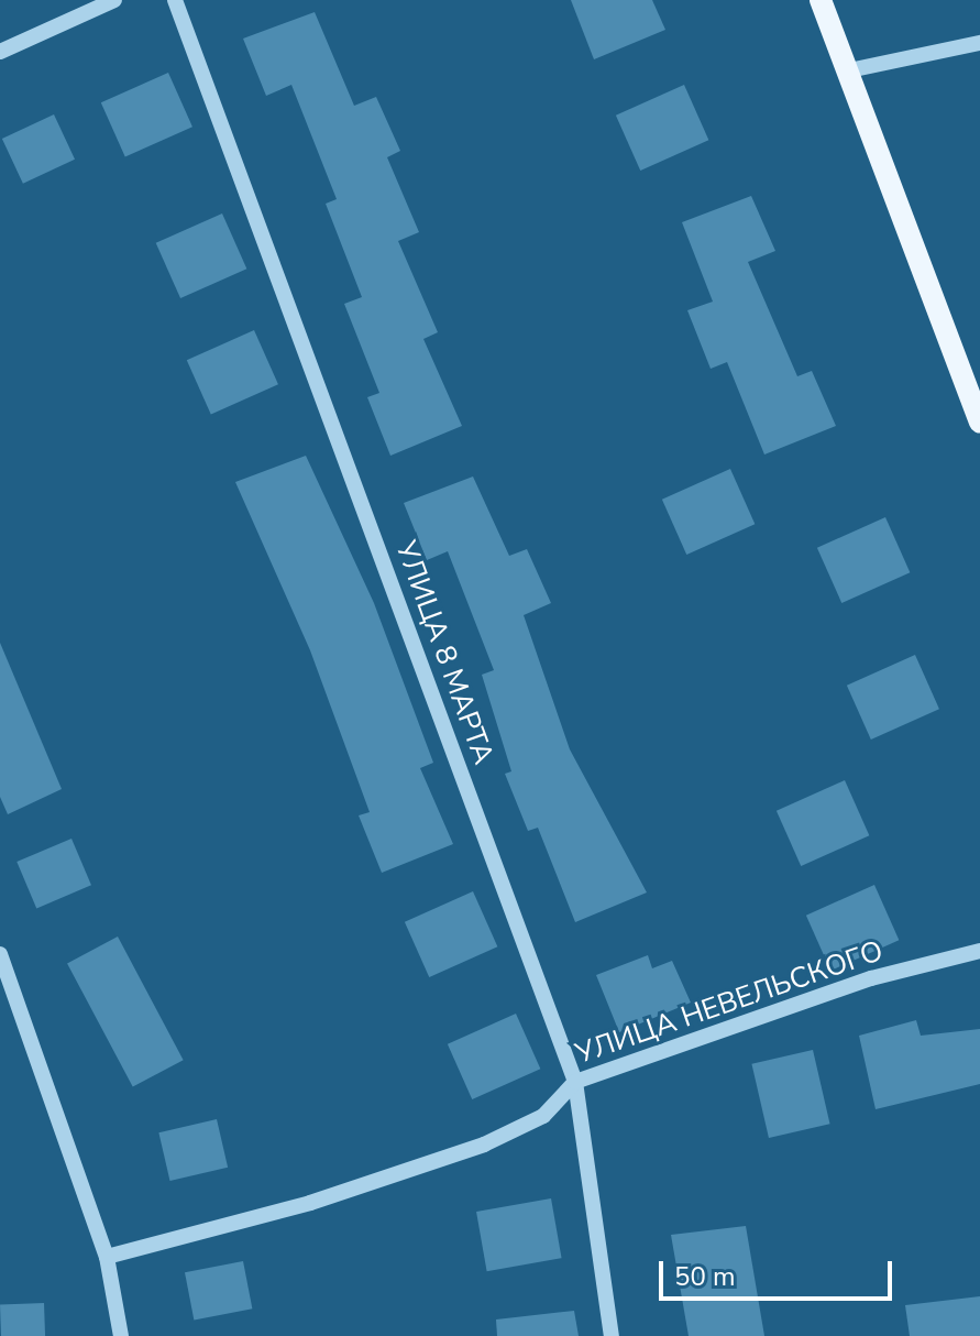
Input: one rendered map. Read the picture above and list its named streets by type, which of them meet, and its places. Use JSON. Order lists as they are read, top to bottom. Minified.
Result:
{"streets":{"street":["УЛИЦА 8 МАРТА","УЛИЦА НЕВЕЛЬСКОГО"]},"crossings":[["УЛИЦА 8 МАРТА","УЛИЦА НЕВЕЛЬСКОГО"]],"scale_bar":"50 m"}
